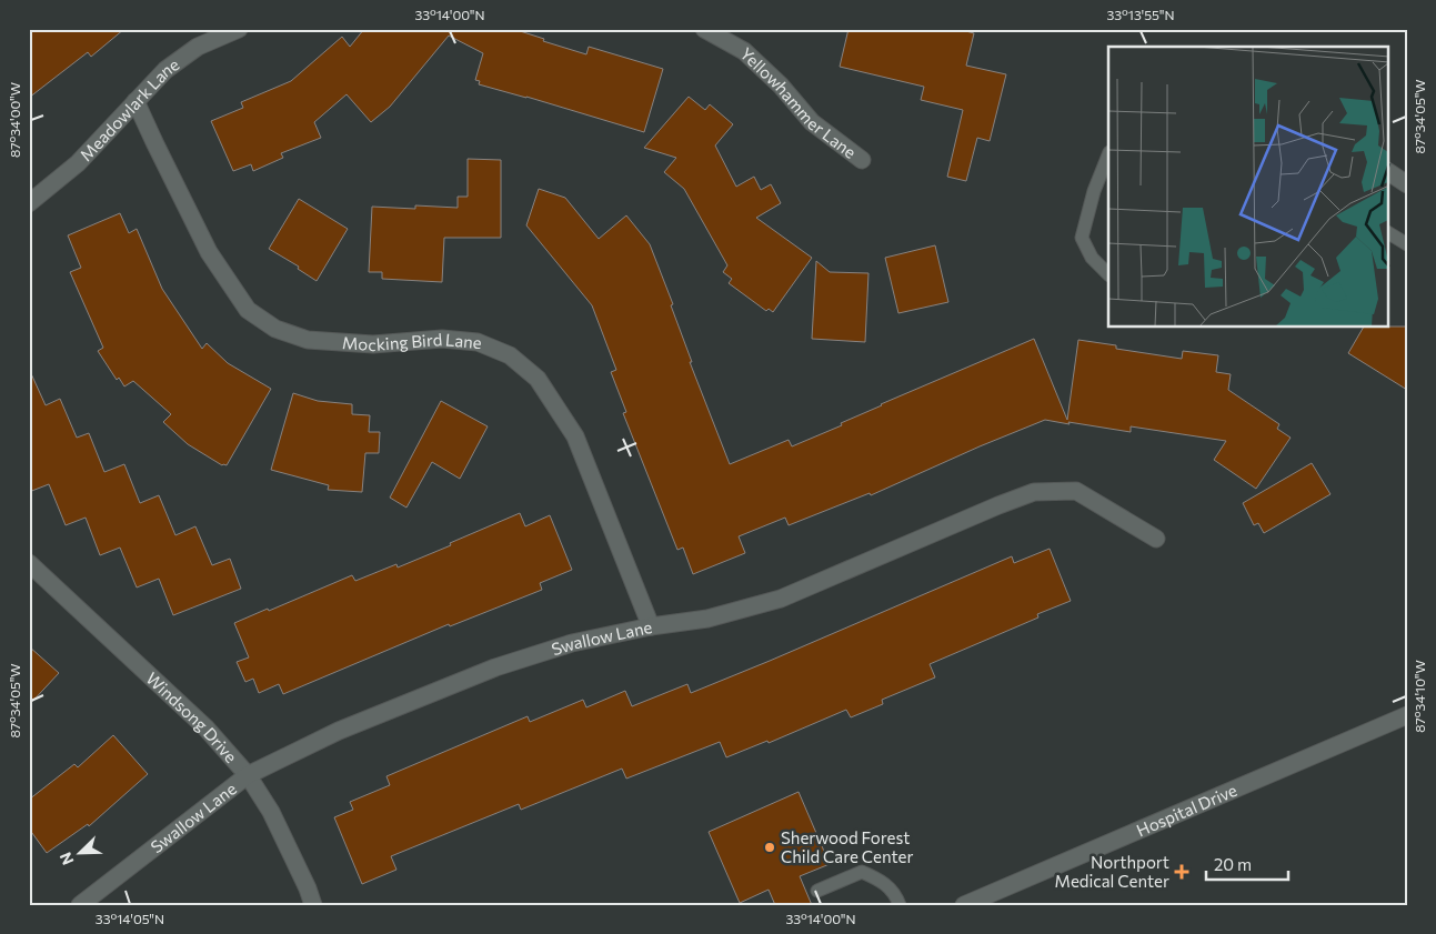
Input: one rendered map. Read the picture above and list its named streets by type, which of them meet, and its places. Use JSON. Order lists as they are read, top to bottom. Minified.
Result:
{"streets":{"street":["Yellowhammer Lane","Meadowlark Lane","Mocking Bird Lane","Swallow Lane","Windsong Drive","Hospital Drive"]},"crossings":[["Meadowlark Lane","Mocking Bird Lane"],["Mocking Bird Lane","Swallow Lane"],["Swallow Lane","Windsong Drive"]],"places":{"other":["Sherwood Forest Child Care Center"],"health":["Northport Medical Center"]},"scale_bar":"20 m","north":"bottom left","coordinates":["33°14'00\"N","33°13'55\"N","87°34'05\"W","87°34'00\"W","87°34'10\"W","33°14'05\"N"]}
